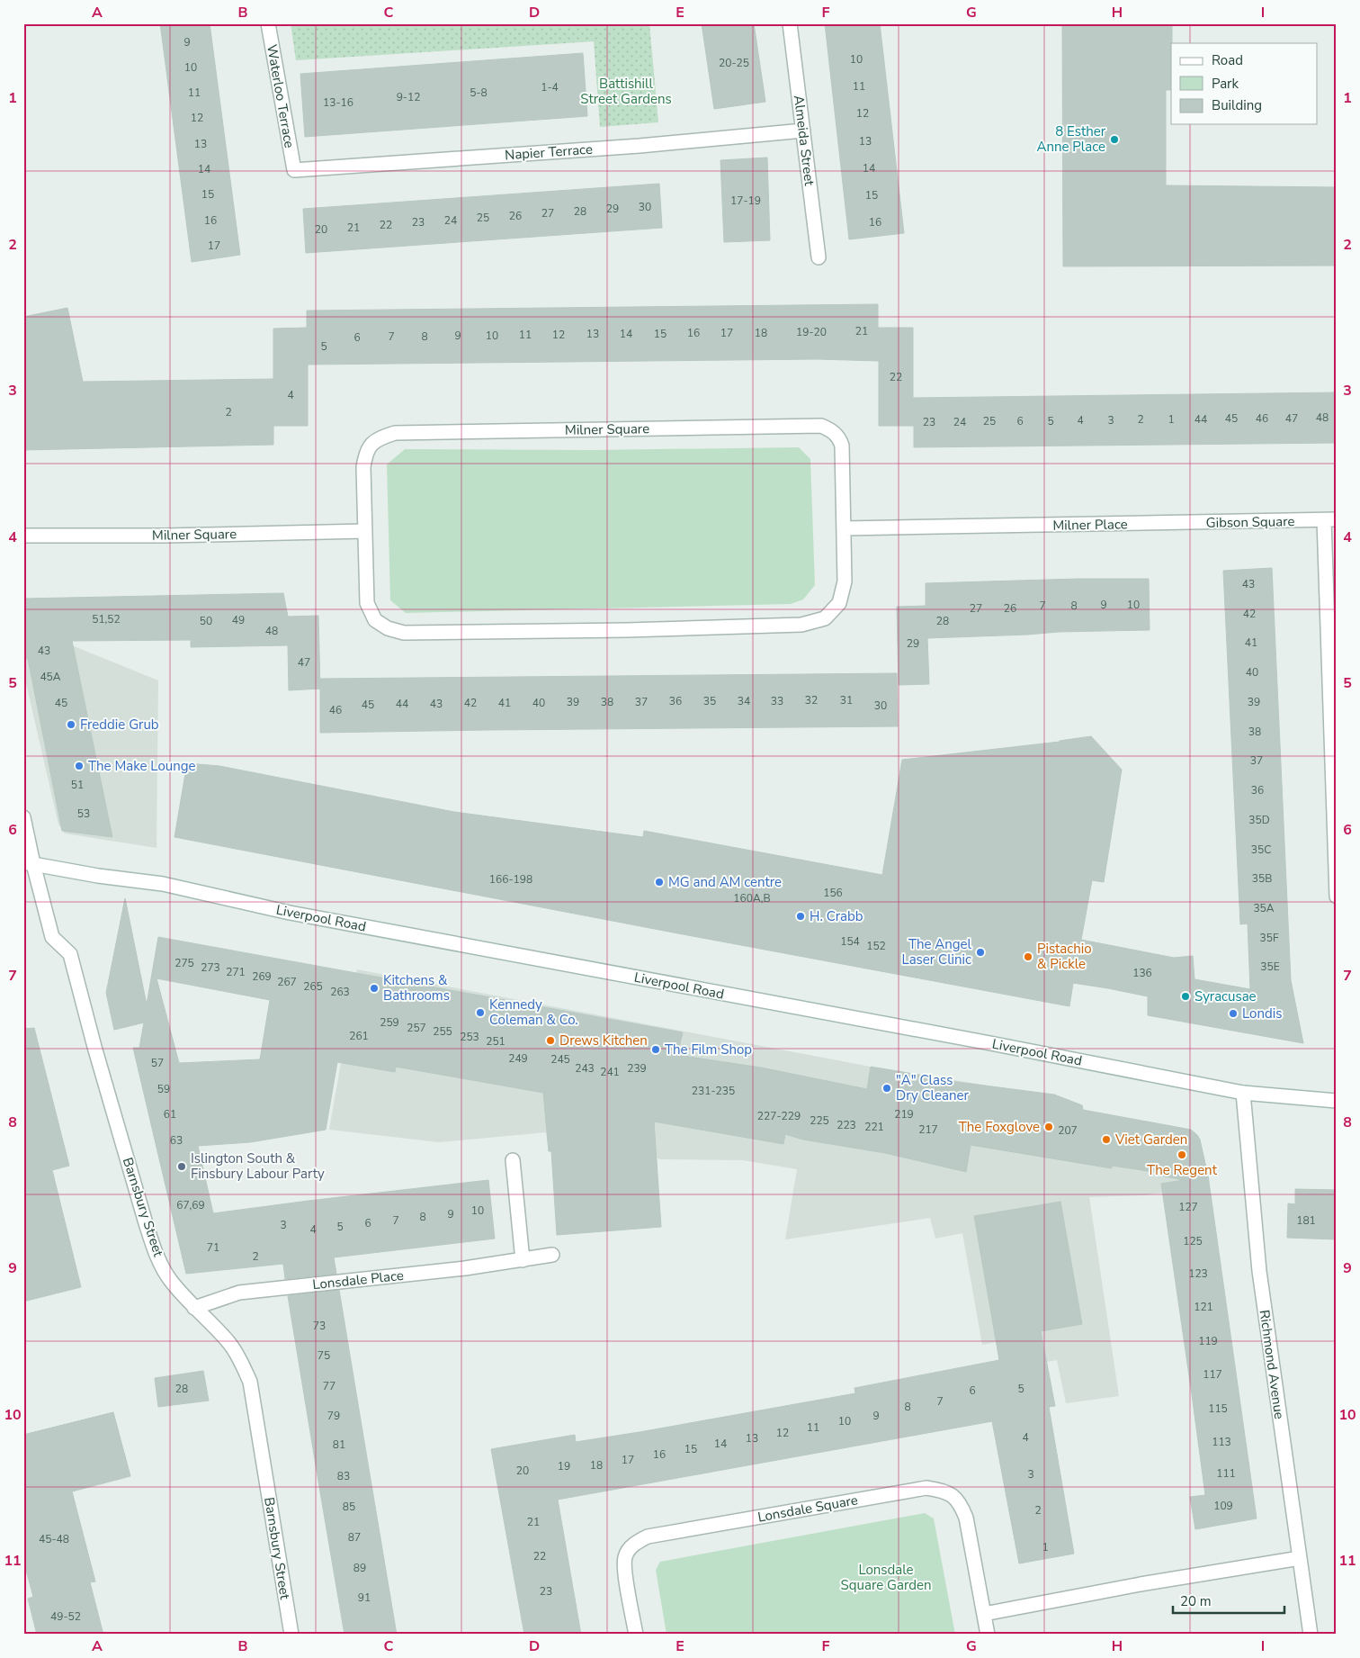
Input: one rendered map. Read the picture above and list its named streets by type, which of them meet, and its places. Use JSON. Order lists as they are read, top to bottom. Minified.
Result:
{"streets":{"street":["Waterloo Terrace","Almeida Street","Napier Terrace","Milner Square","Gibson Square","Milner Place","Liverpool Road","Barnsbury Street","Lonsdale Place","Richmond Avenue","Lonsdale Square"]},"crossings":[["Waterloo Terrace","Napier Terrace"],["Almeida Street","Napier Terrace"],["Milner Square","Milner Place"],["Gibson Square","Milner Place"],["Liverpool Road","Barnsbury Street"],["Liverpool Road","Richmond Avenue"],["Barnsbury Street","Lonsdale Place"]],"parks":["Battishill Street Gardens","Lonsdale Square Garden"],"places":["8 Esther Anne Place","Freddie Grub","The Make Lounge","MG and AM centre","H. Crabb","The Angel Laser Clinic","Pistachio & Pickle","Kitchens & Bathrooms","Syracusae","Kennedy Coleman & Co.","Londis","Drews Kitchen","The Film Shop","\"A\" Class Dry Cleaner","The Foxglove","Viet Garden","The Regent","Islington South & Finsbury Labour Party"],"house_numbers":["9","10","20-25","10","11","1-4","11","5-8","9-12","13-16","12","12","13","13","14","14","15","15","17-19","30","29","28","27","26","25","16","24","23","16","22","21","20","17","21","19-20","16","17","18","13","14","15","11","12","9","10","7","8","6","5","22","4","2","48","45","46","47","2","1","44","4","3","25","6","5","23","24","43","9","10","7","8","27","26","42","51,52","49","50","28","48","41","29","43","47","40","45A","32","31","36","35","34","33","39","38","37","39","45","42","41","40","44","43","45","30","46","38","37","51","36","53","35D","35C","35B","166-198","156","160A,B","35A","35F","154","152","275","35E","273","271","136","269","267","265","263","259","257","255","261","253","251","249","245","57","243","239","241","59","231-235","61","219","227-229","225","223","221","217","207","63","67,69","127","10","9","8","7","181","6","3","5","4","125","71","2","123","121","73","119","75","117","77","28","5","6","7","8","115","79","9","10","11","12","4","13","113","14","81","15","16","17","18","19","20","111","3","83","109","85","2","21","87","45-48","1","22","89","23","91","49-52"],"legend":["Road","Park","Building"],"scale_bar":"20 m","grid":{"columns":["A","B","C","D","E","F","G","H","I"],"rows":["1","2","3","4","5","6","7","8","9","10","11"]}}
